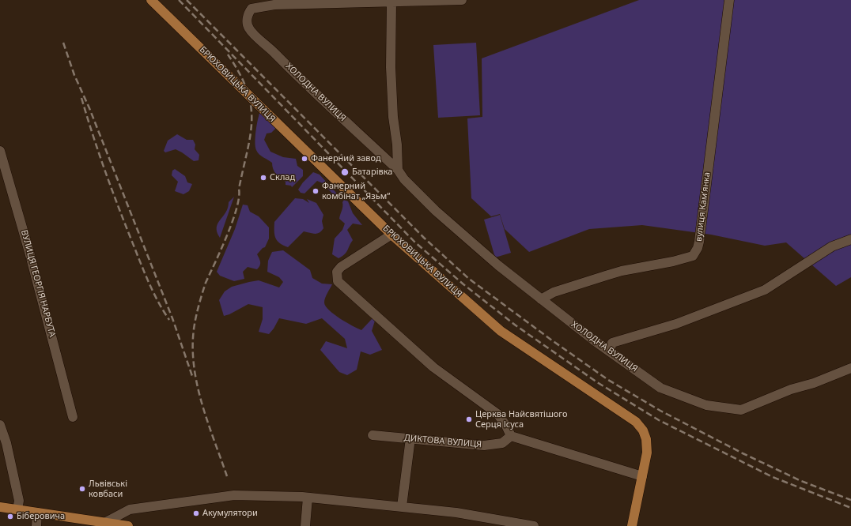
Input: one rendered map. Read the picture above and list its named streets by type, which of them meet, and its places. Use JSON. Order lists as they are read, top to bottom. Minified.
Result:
{"streets":{"main road":["БРЮХОВИЦЬКА ВУЛИЦЯ"],"street":["ХОЛОДНА ВУЛИЦЯ","вулиця Камʼянка","ВУЛИЦЯ ГЕОРГІЯ НАРБУТА","ДИКТОВА ВУЛИЦЯ"]},"crossings":[["ХОЛОДНА ВУЛИЦЯ","вулиця Камʼянка"]],"places":["Фанерний завод","Батарівка","Склад","Фанерний комбінат „Язьм“","Церква Найсвятішого Серця Ісуса","Львівські ковбаси","Акумулятори","Біберовича"]}
